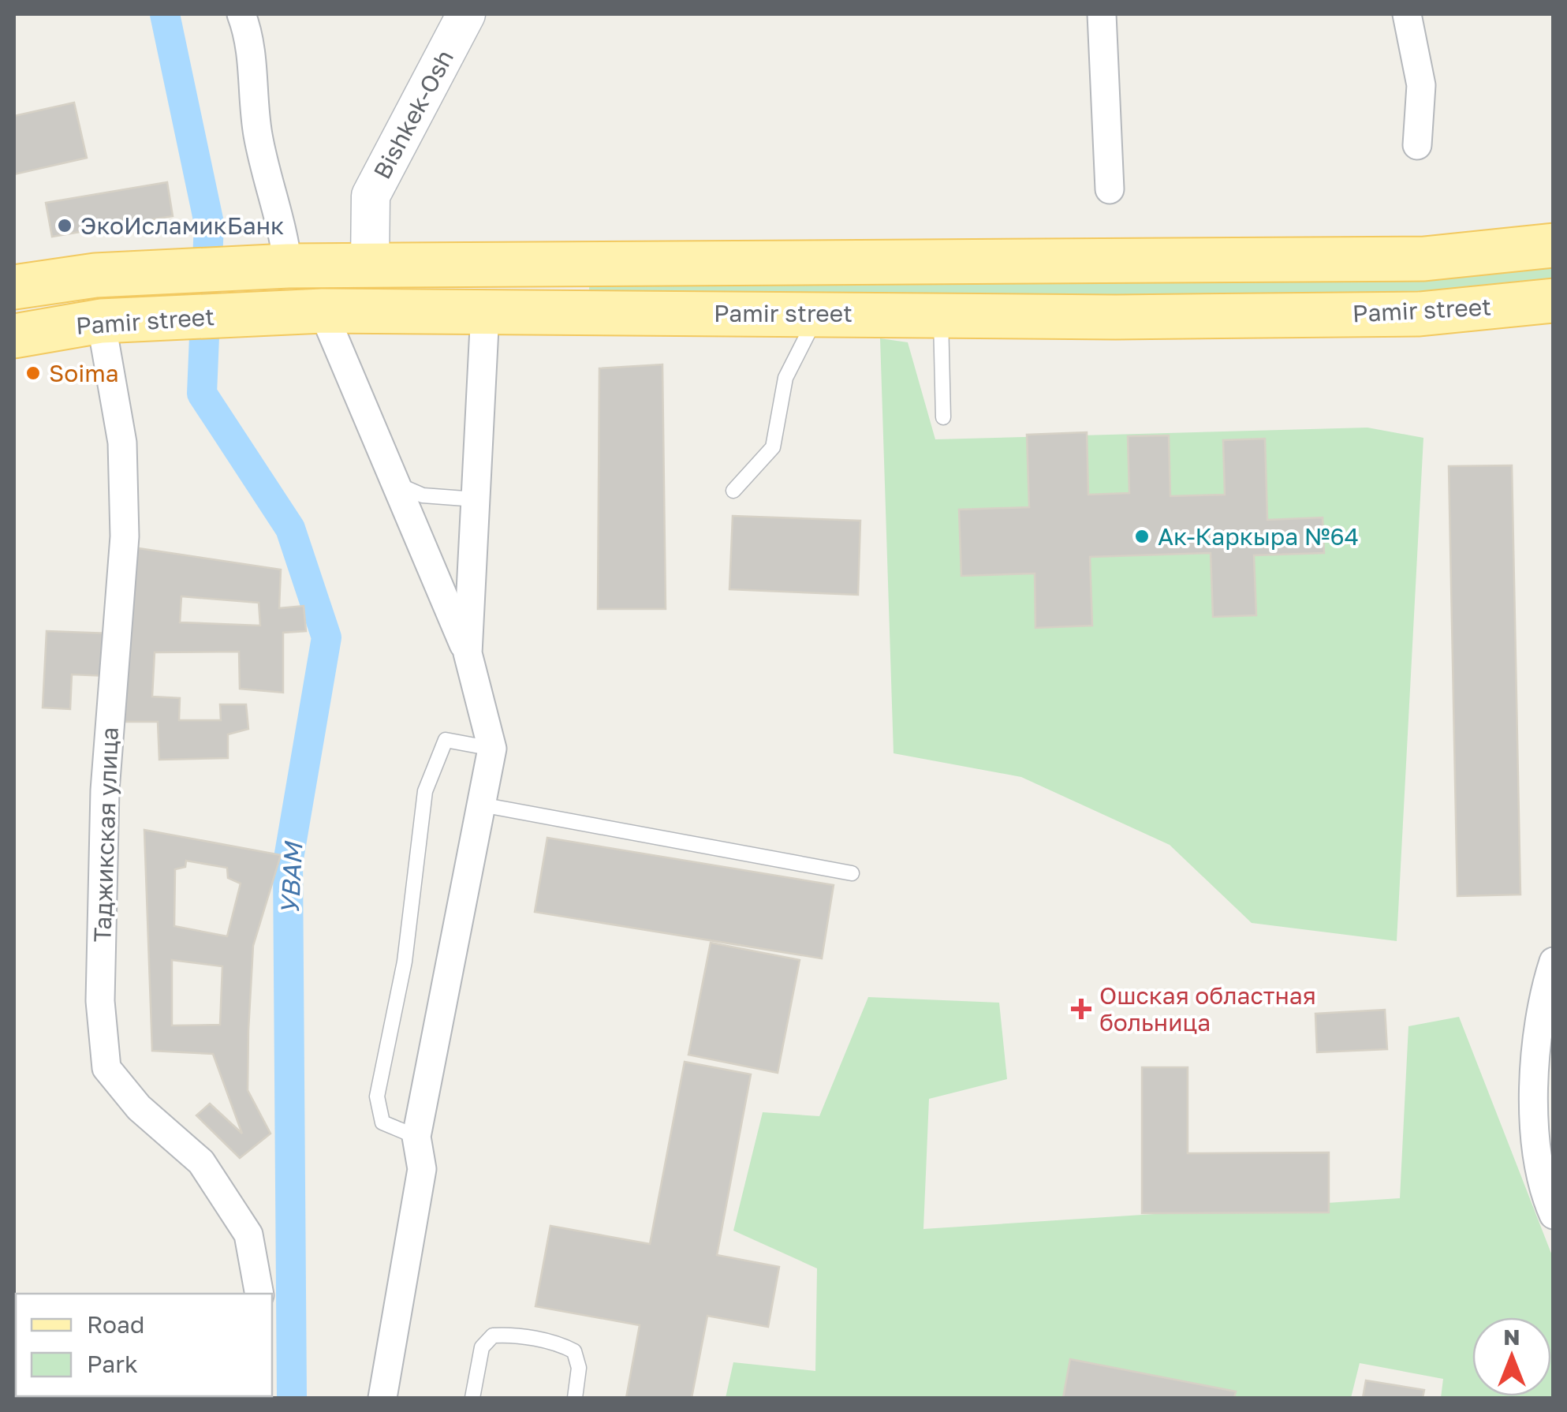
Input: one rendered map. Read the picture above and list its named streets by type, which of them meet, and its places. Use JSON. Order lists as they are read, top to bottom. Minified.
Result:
{"streets":{"main road":["Pamir street"],"street":["Bishkek-Osh","Таджикская улица"]},"crossings":[["Bishkek-Osh","Pamir street"],["Pamir street","Таджикская улица"]],"water":["УВАМ"],"places":{"other":["ЭкоИсламикБанк","Soima","Ак-Каркыра №64"],"health":["Ошская областная больница"]},"legend":["Road","Park"],"north":"top"}
